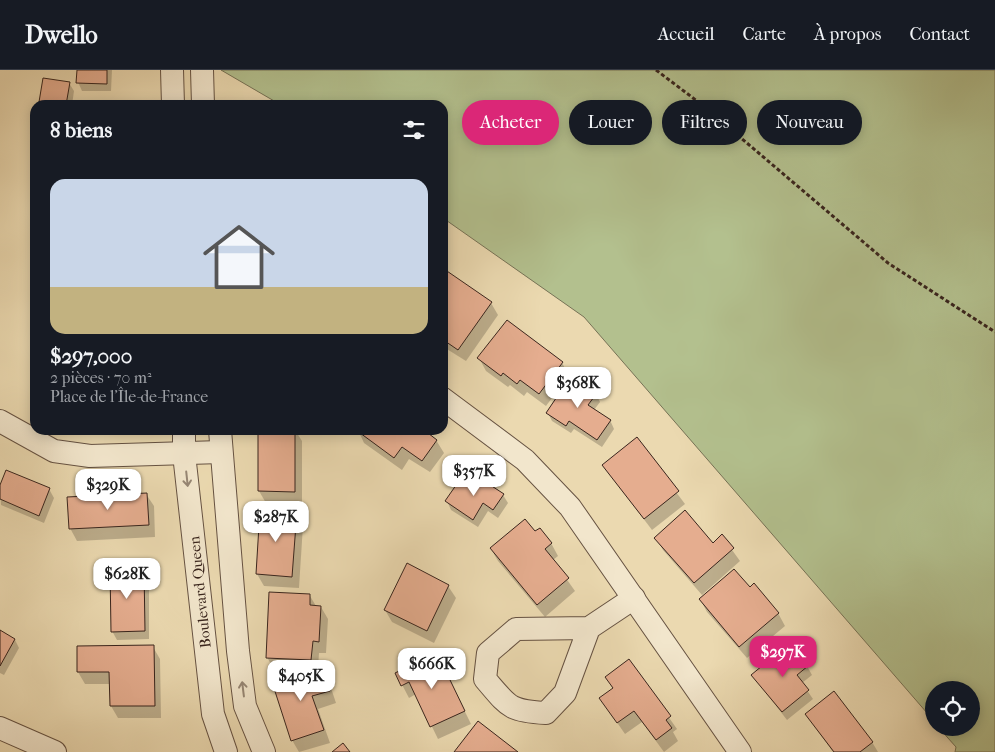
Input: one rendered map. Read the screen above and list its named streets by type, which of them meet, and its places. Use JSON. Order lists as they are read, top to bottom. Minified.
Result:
{"streets":{"street":["Boulevard Queen"]},"page":{"header":"Dwello","nav":["Accueil","Carte","À propos","Contact"],"chip":["Acheter","Louer","Filtres","Nouveau"],"heading":"8 biens","list":[{"name":"$297,000","note":"2 pièces · 70 m² · Place de l'Île-de-France"}],"price":["$368K","$357K","$329K","$287K","$628K","$297K","$666K","$405K"]}}
